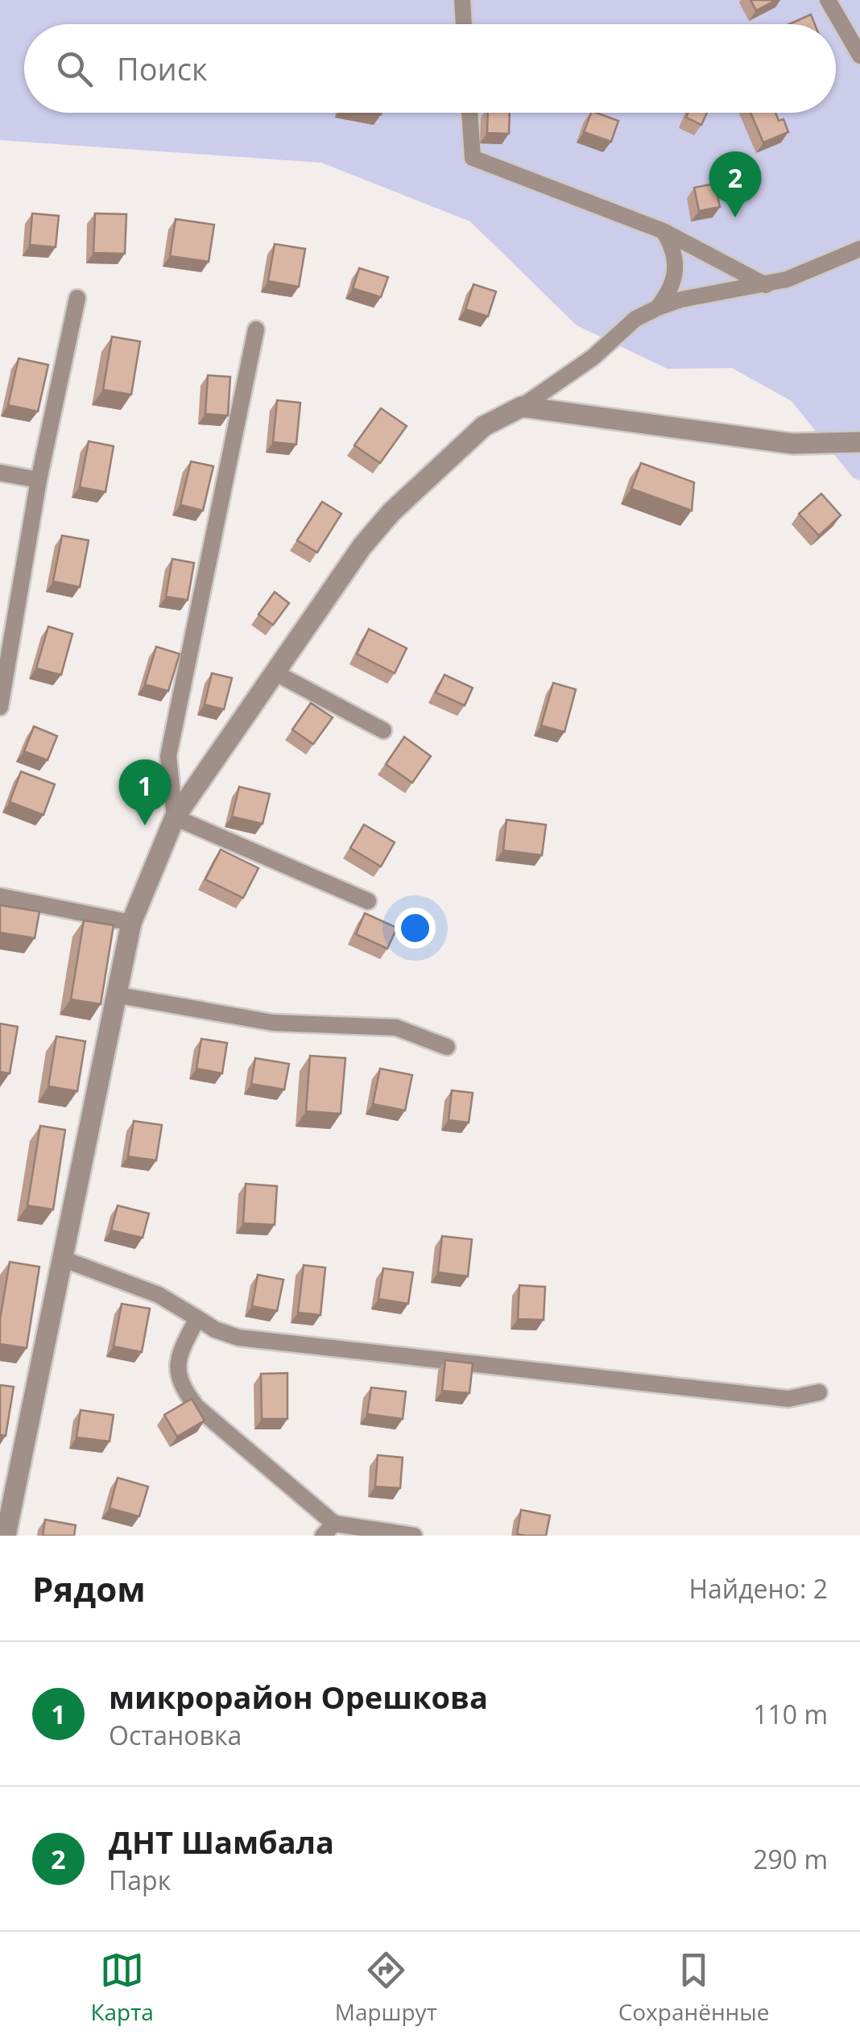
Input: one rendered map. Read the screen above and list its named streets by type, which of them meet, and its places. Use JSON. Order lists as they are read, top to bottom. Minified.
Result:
{"page":{"search":"Поиск","pins":["2","1"],"heading":["Рядом","Найдено: 2"],"list":[{"mark":"1","name":"микрорайон Орешкова","note":"Остановка","value":"110 m"},{"mark":"2","name":"ДНТ Шамбала","note":"Парк","value":"290 m"}],"nav":["Карта","Маршрут","Сохранённые"]}}
